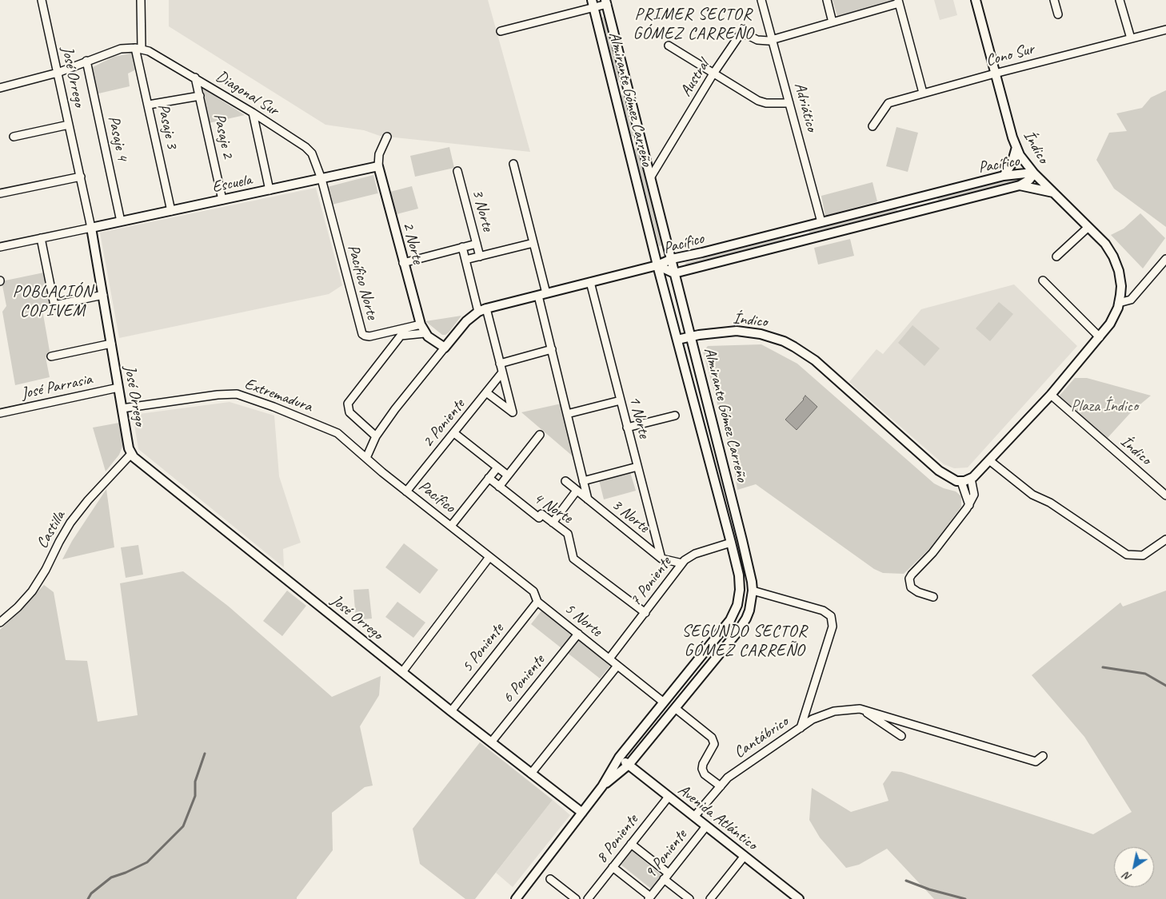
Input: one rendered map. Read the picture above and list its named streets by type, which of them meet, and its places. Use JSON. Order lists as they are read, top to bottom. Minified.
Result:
{"streets":{"street":["Cono Sur","José Orrego","Austral","Diagonal Sur","Almirante Gómez Carreño","Adriático","Pasaje 3","Pasaje 2","Pasaje 4","Índico","Pacífico","Escuela","3 Norte","2 Norte","Pacífico Norte","José Parrasia","Extremadura","1 Norte","2 Poniente","4 Norte","Castilla","7 Poniente","5 Norte","5 Poniente","6 Poniente","Cantábrico","Avenida Atlántico","8 Poniente","9 Poniente"]},"crossings":[["Cono Sur","Índico"],["José Orrego","Escuela"],["José Orrego","José Parrasia"],["José Orrego","Extremadura"],["José Orrego","Castilla"],["Austral","Almirante Gómez Carreño"],["Austral","Adriático"],["Diagonal Sur","Pasaje 3"],["Diagonal Sur","Pasaje 2"],["Diagonal Sur","Escuela"],["Diagonal Sur","Pacífico Norte"],["Almirante Gómez Carreño","Índico"],["Almirante Gómez Carreño","Pacífico"],["Almirante Gómez Carreño","7 Poniente"],["Almirante Gómez Carreño","5 Norte"],["Almirante Gómez Carreño","Avenida Atlántico"],["Adriático","Pacífico"],["Pasaje 3","Escuela"],["Pasaje 2","Escuela"],["Pasaje 4","Escuela"],["Índico","Pacífico"],["Pacífico","3 Norte"],["Pacífico","2 Norte"],["Pacífico","Extremadura"],["Pacífico","1 Norte"],["Pacífico","2 Poniente"],["Pacífico","5 Norte"],["Escuela","2 Norte"],["Escuela","Pacífico Norte"],["3 Norte","1 Norte"],["3 Norte","2 Poniente"],["3 Norte","7 Poniente"],["2 Norte","Pacífico Norte"],["4 Norte","7 Poniente"],["7 Poniente","5 Norte"],["5 Norte","5 Poniente"],["5 Norte","6 Poniente"],["Cantábrico","Avenida Atlántico"],["Avenida Atlántico","8 Poniente"],["Avenida Atlántico","9 Poniente"]],"districts":["PRIMER SECTOR GÓMEZ CARREÑO","POBLACIÓN COPIVEM","SEGUNDO SECTOR GÓMEZ CARREÑO"],"parks":["Plaza Índico"],"north":"bottom left"}
